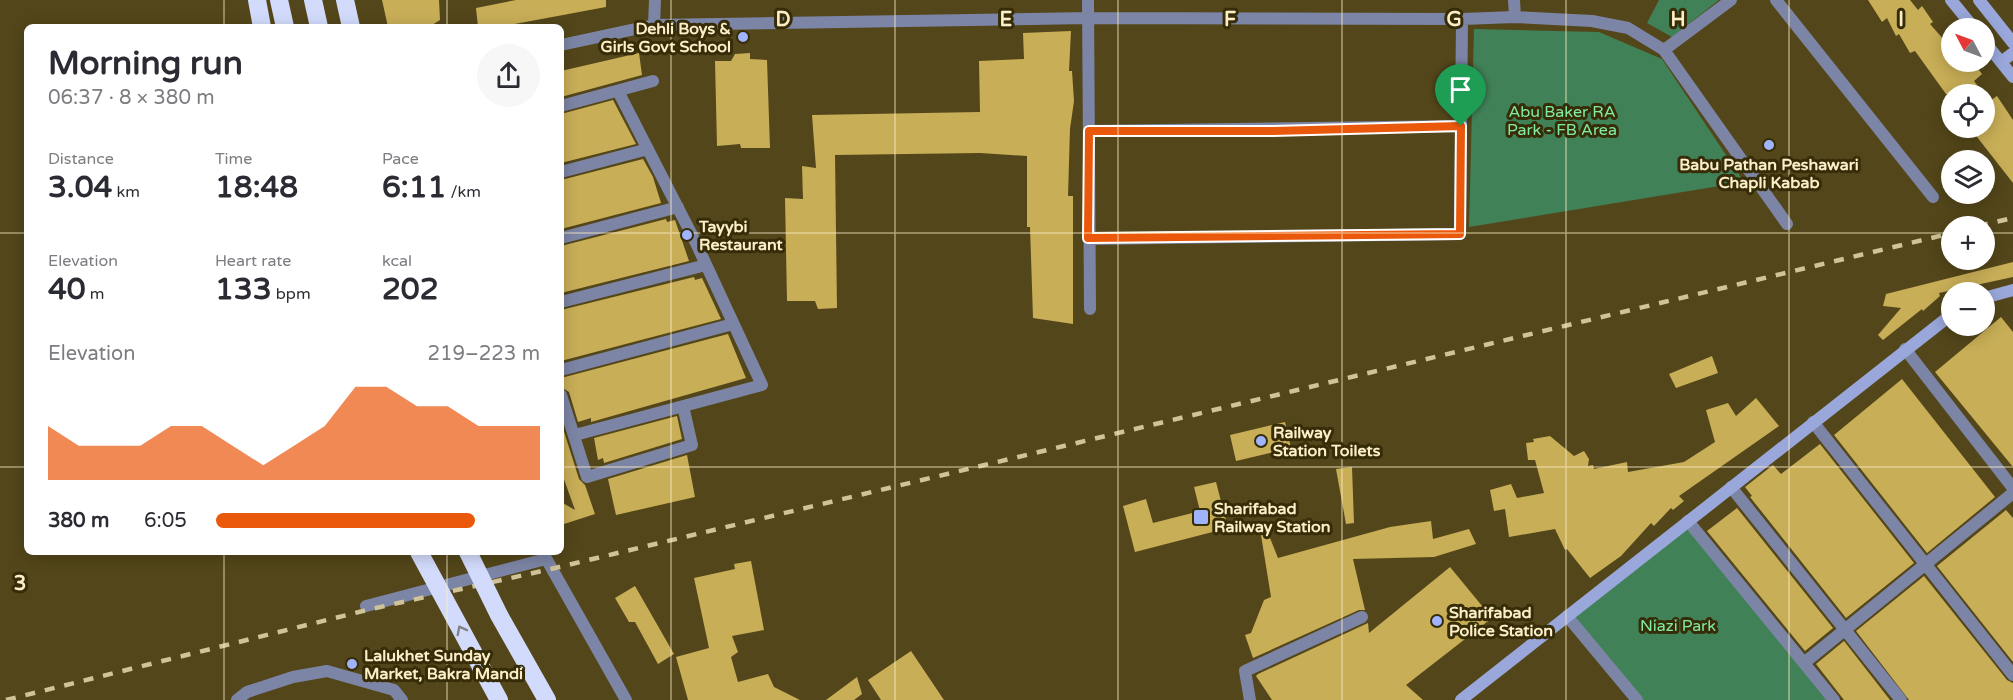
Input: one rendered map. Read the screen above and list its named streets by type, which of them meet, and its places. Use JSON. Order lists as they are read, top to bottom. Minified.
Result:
{"parks":["Abu Baker RA Park - FB Area","Niazi Park"],"places":{"other":["Dehli Boys & Girls Govt School","Babu Pathan Peshawari Chapli Kabab","Tayybi Restaurant","Railway Station Toilets","Sharifabad Police Station","Lalukhet Sunday Market, Bakra Mandi"],"transit":["Sharifabad Railway Station"]},"north":"top left","page":{"map_buttons":["+","−"],"heading":["Morning run","06:37 · 8 × 380 m"],"stats":[["Distance","3.04 km"],["Time","18:48"],["Pace","6:11 /km"],["Elevation","40 m"],["Heart rate","133 bpm"],["kcal","202"]],"chart":["Elevation","219–223 m"],"list":[{"name":"380 m","note":"6:05"}]},"grid":{"columns":["D","E","F","G","H","I"],"rows":["3"]}}
